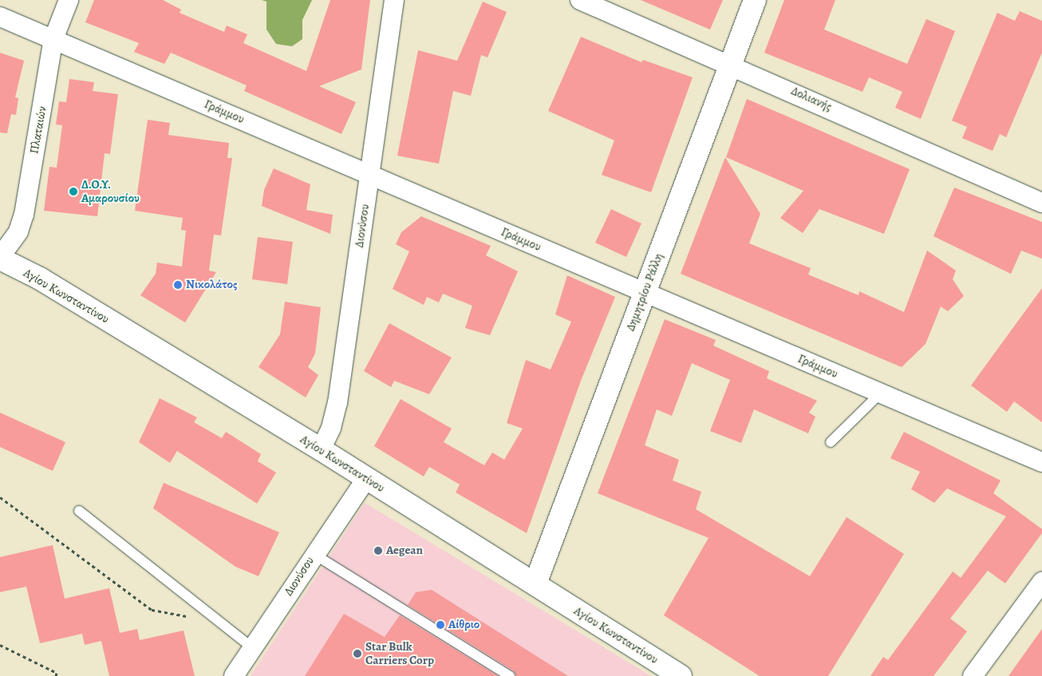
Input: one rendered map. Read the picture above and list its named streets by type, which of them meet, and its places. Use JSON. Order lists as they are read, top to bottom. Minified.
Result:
{"streets":{"street":["Δολιανής","Γράμμου","Πλαταιών","Διονύσου","Δημητρίου Ράλλη","Αγίου Κωνσταντίνου"]},"crossings":[["Δολιανής","Δημητρίου Ράλλη"],["Γράμμου","Πλαταιών"],["Γράμμου","Διονύσου"],["Γράμμου","Δημητρίου Ράλλη"],["Πλαταιών","Αγίου Κωνσταντίνου"],["Διονύσου","Αγίου Κωνσταντίνου"],["Δημητρίου Ράλλη","Αγίου Κωνσταντίνου"]],"places":["Δ.Ο.Υ. Αμαρουσίου","Νικολάτος","Aegean","Αίθριο","Star Bulk Carriers Corp"]}
